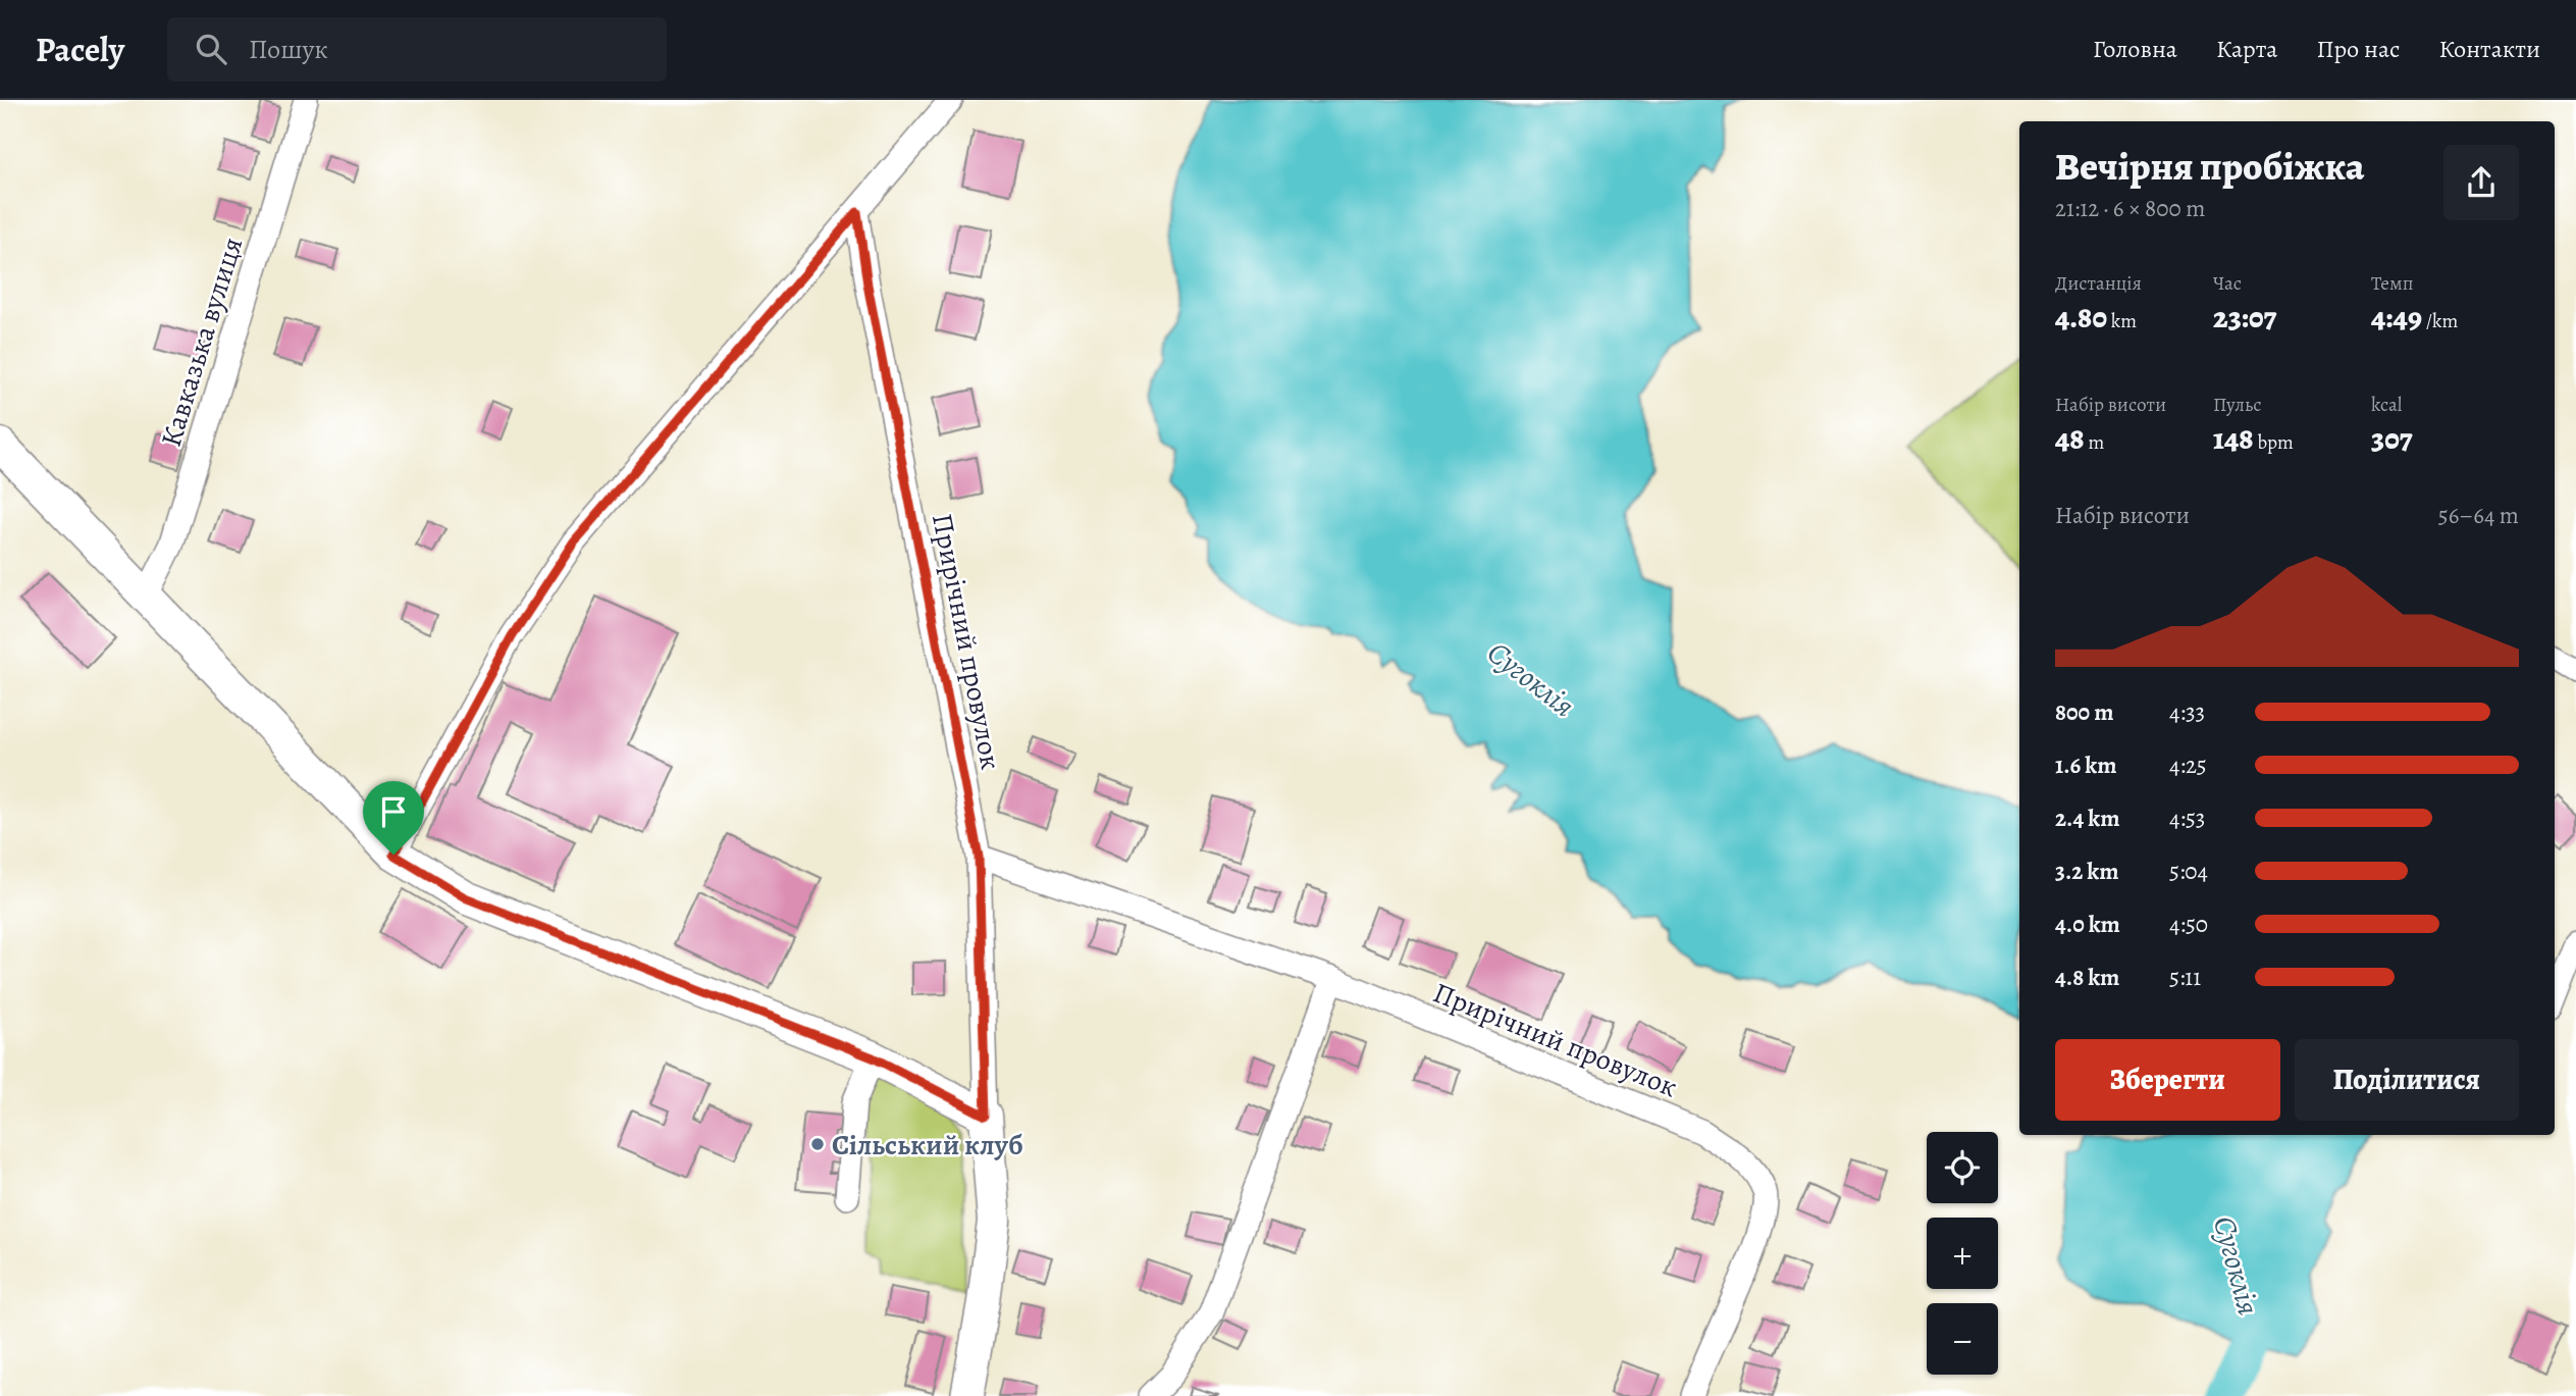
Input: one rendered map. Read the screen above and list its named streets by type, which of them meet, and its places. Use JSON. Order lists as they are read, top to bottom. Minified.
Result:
{"streets":{"street":["Кавказька вулиця","Прирічний провулок"]},"water":["Сугоклія"],"places":["Сільський клуб"],"page":{"header":"Pacely","search":"Пошук","nav":["Головна","Карта","Про нас","Контакти"],"heading":["Вечірня пробіжка","21:12 · 6 × 800 m"],"stats":[["Дистанція","4.80 km"],["Час","23:07"],["Темп","4:49 /km"],["Набір висоти","48 m"],["Пульс","148 bpm"],["kcal","307"]],"chart":["Набір висоти","56–64 m"],"list":[{"name":"800 m","note":"4:33"},{"name":"1.6 km","note":"4:25"},{"name":"2.4 km","note":"4:53"},{"name":"3.2 km","note":"5:04"},{"name":"4.0 km","note":"4:50"},{"name":"4.8 km","note":"5:11"}],"buttons":["Зберегти","Поділитися"],"map_buttons":["+","−"]}}
